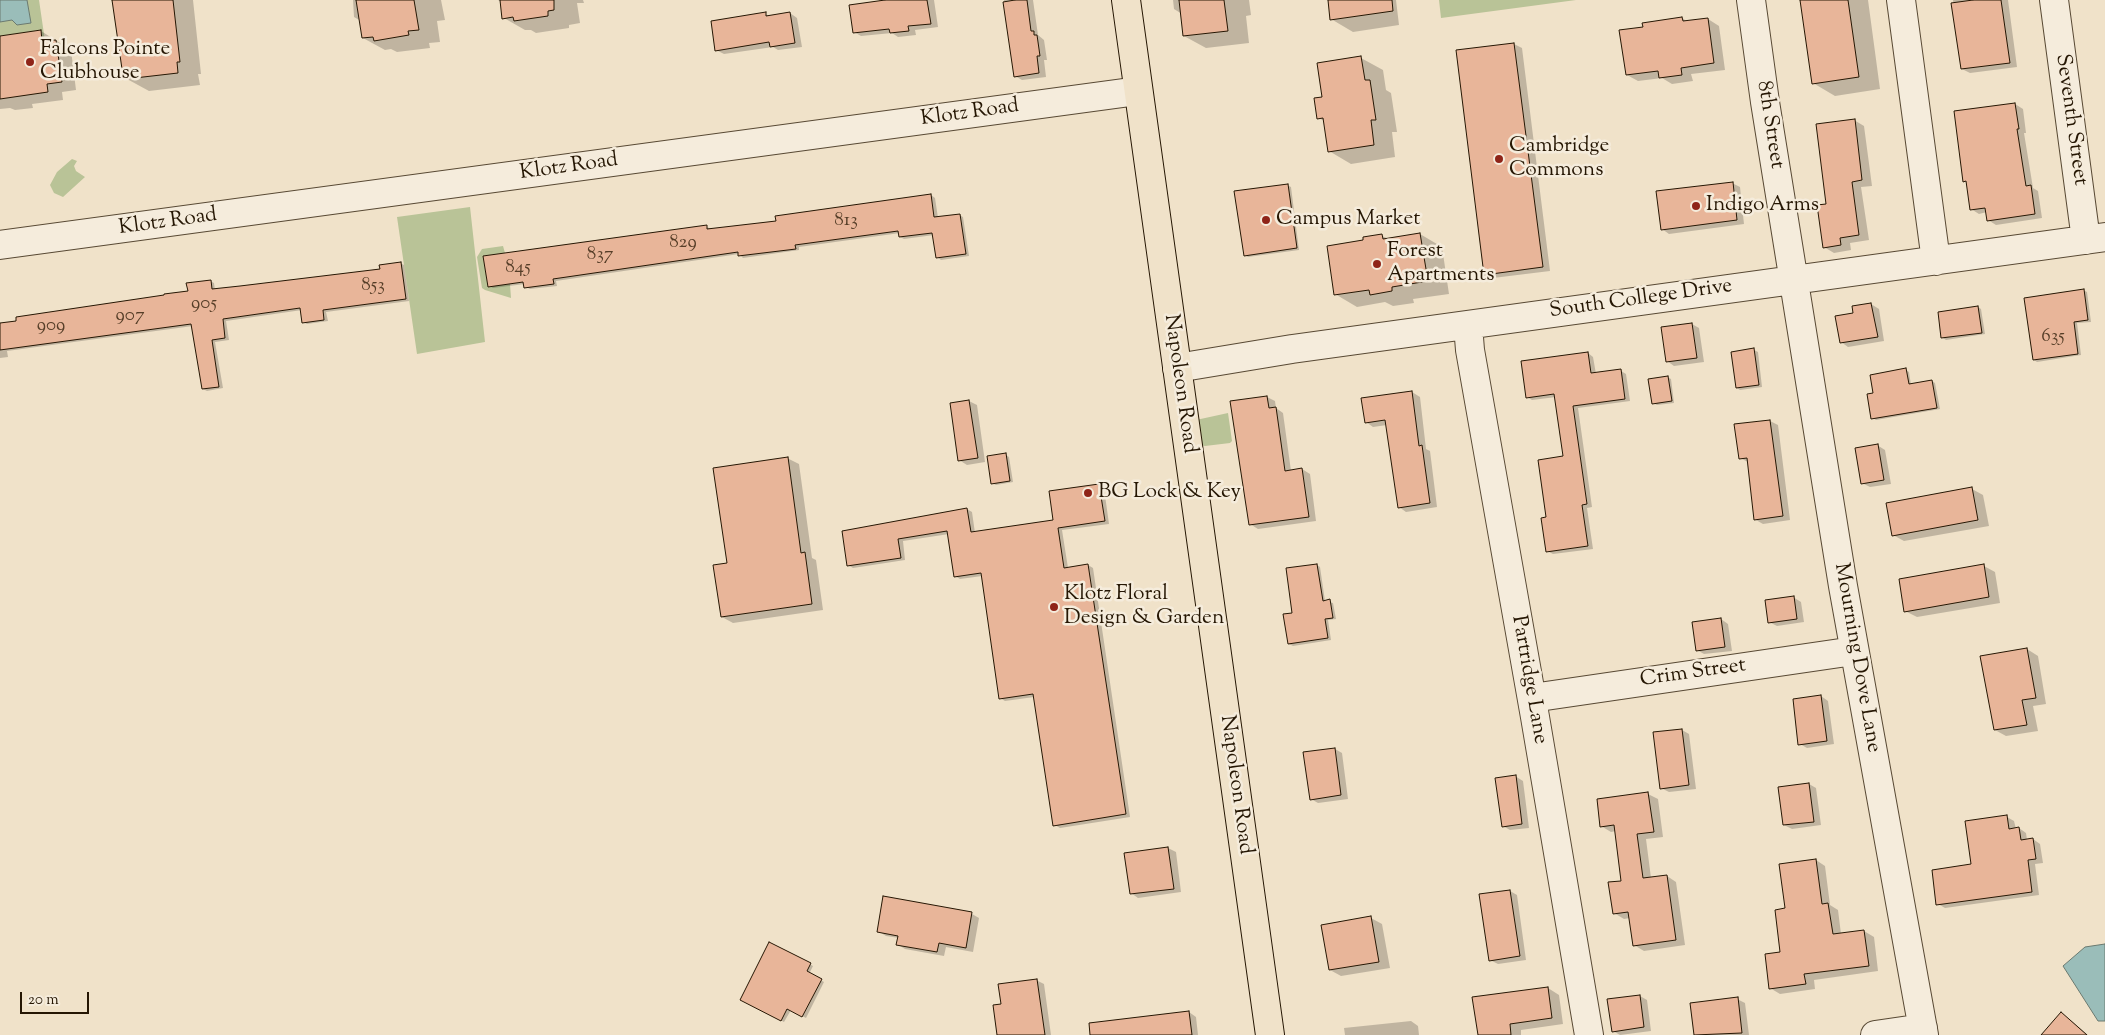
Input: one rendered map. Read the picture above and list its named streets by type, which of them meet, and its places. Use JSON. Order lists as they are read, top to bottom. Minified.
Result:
{"streets":{"main road":["Napoleon Road"],"street":["Klotz Road","Seventh Street","8th Street","South College Drive","Mourning Dove Lane","Crim Street","Partridge Lane"]},"crossings":[["Klotz Road","Napoleon Road"],["Seventh Street","South College Drive"],["8th Street","South College Drive"],["8th Street","Mourning Dove Lane"],["South College Drive","Napoleon Road"],["South College Drive","Mourning Dove Lane"],["South College Drive","Partridge Lane"],["Mourning Dove Lane","Crim Street"],["Crim Street","Partridge Lane"]],"places":["Falcons Pointe Clubhouse","Cambridge Commons","Indigo Arms","Campus Market","Forest Apartments","BG Lock & Key","Klotz Floral Design & Garden"],"house_numbers":["813","829","837","845","853","905","907","909","635"],"scale_bar":"20 m"}
